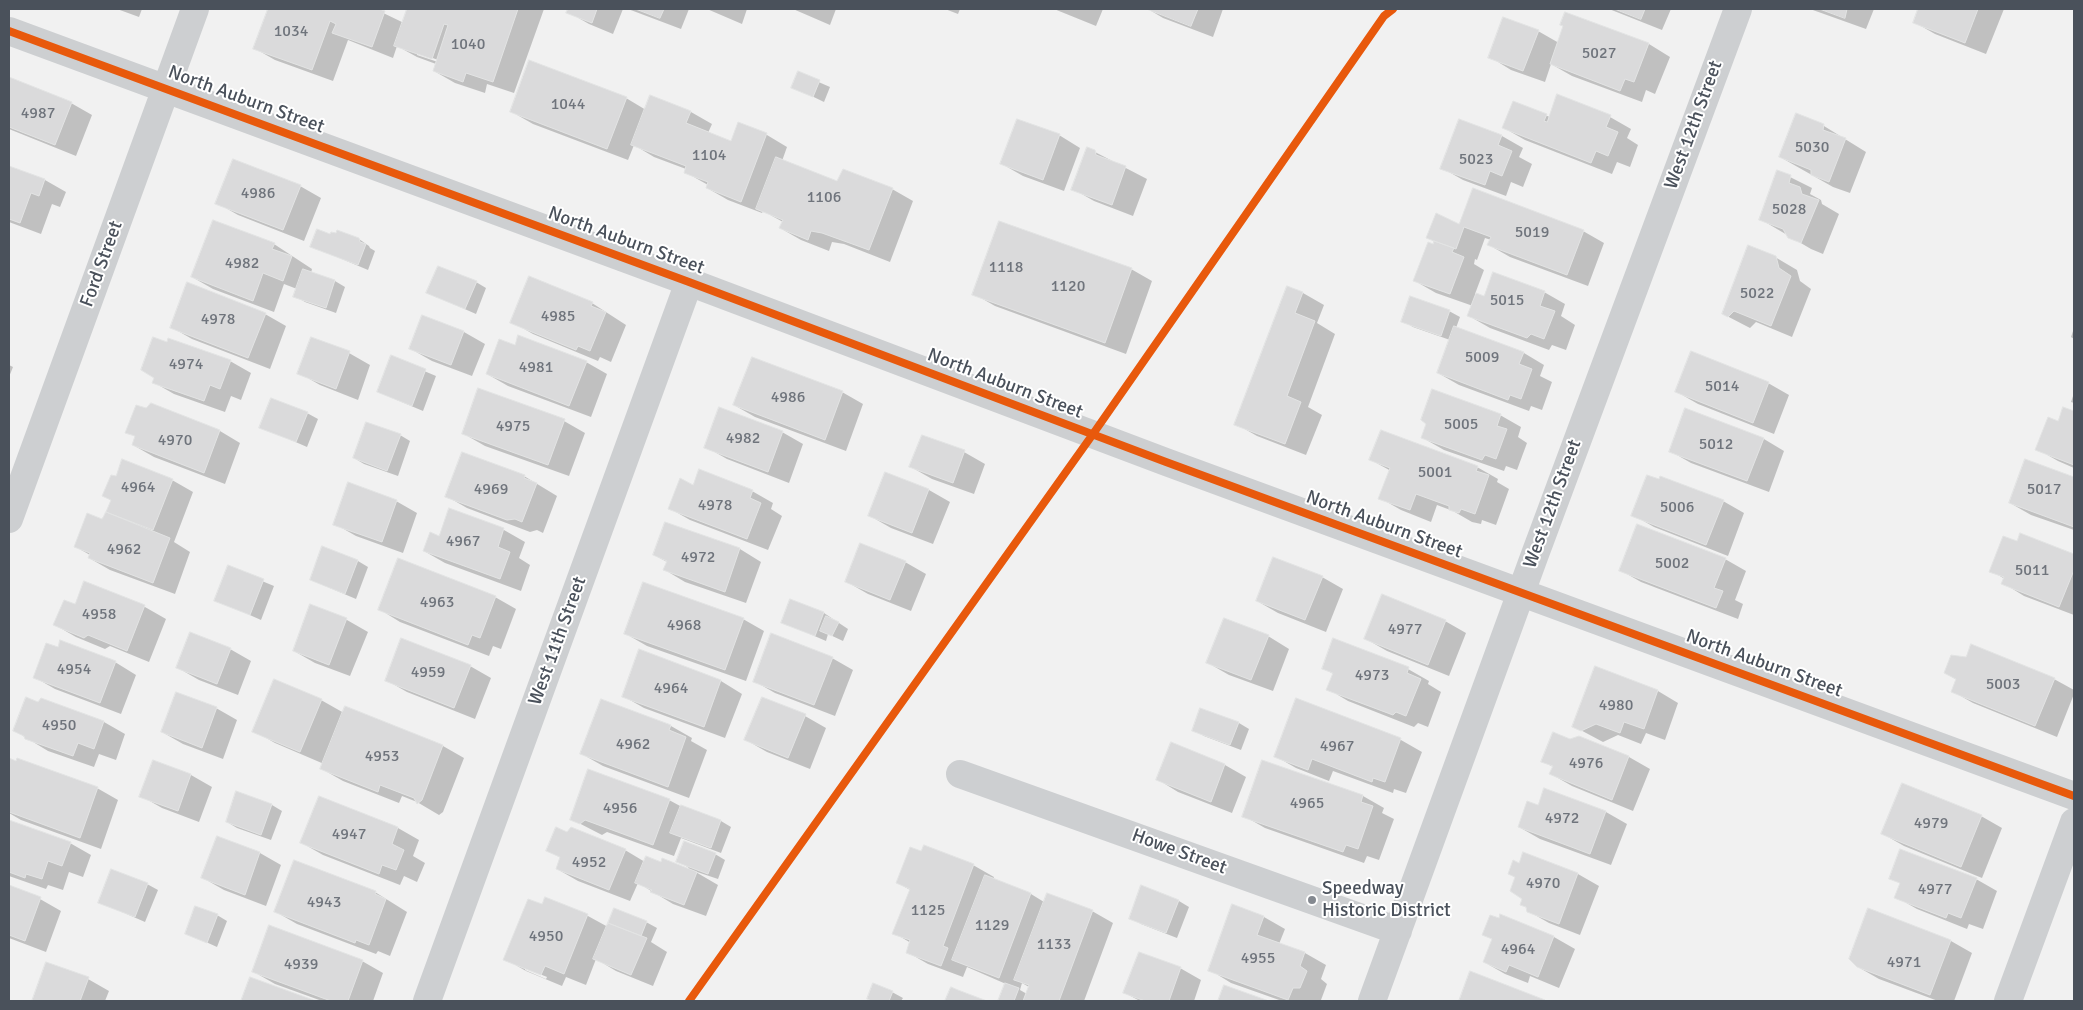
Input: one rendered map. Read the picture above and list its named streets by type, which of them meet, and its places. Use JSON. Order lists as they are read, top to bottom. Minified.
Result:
{"streets":{"street":["North Auburn Street","West 12th Street","Ford Street","West 11th Street","Howe Street"]},"crossings":[["North Auburn Street","West 12th Street"],["North Auburn Street","Ford Street"],["North Auburn Street","West 11th Street"],["West 12th Street","Howe Street"]],"places":["Speedway Historic District"],"house_numbers":["1034","1040","5027","1044","4987","5030","1104","5023","4986","1106","5028","5019","4982","1118","1120","5022","5015","4985","4978","5009","4974","4981","5014","4986","5005","4975","4982","4970","5012","5001","4964","4969","5017","4978","5006","4967","4962","4972","5002","5011","4963","4958","4968","4977","4954","4959","4973","5003","4964","4980","4950","4962","4967","4953","4976","4965","4956","4972","4979","4947","4952","4970","4977","4943","1125","1129","4950","1133","4964","4955","4971","4939"]}
